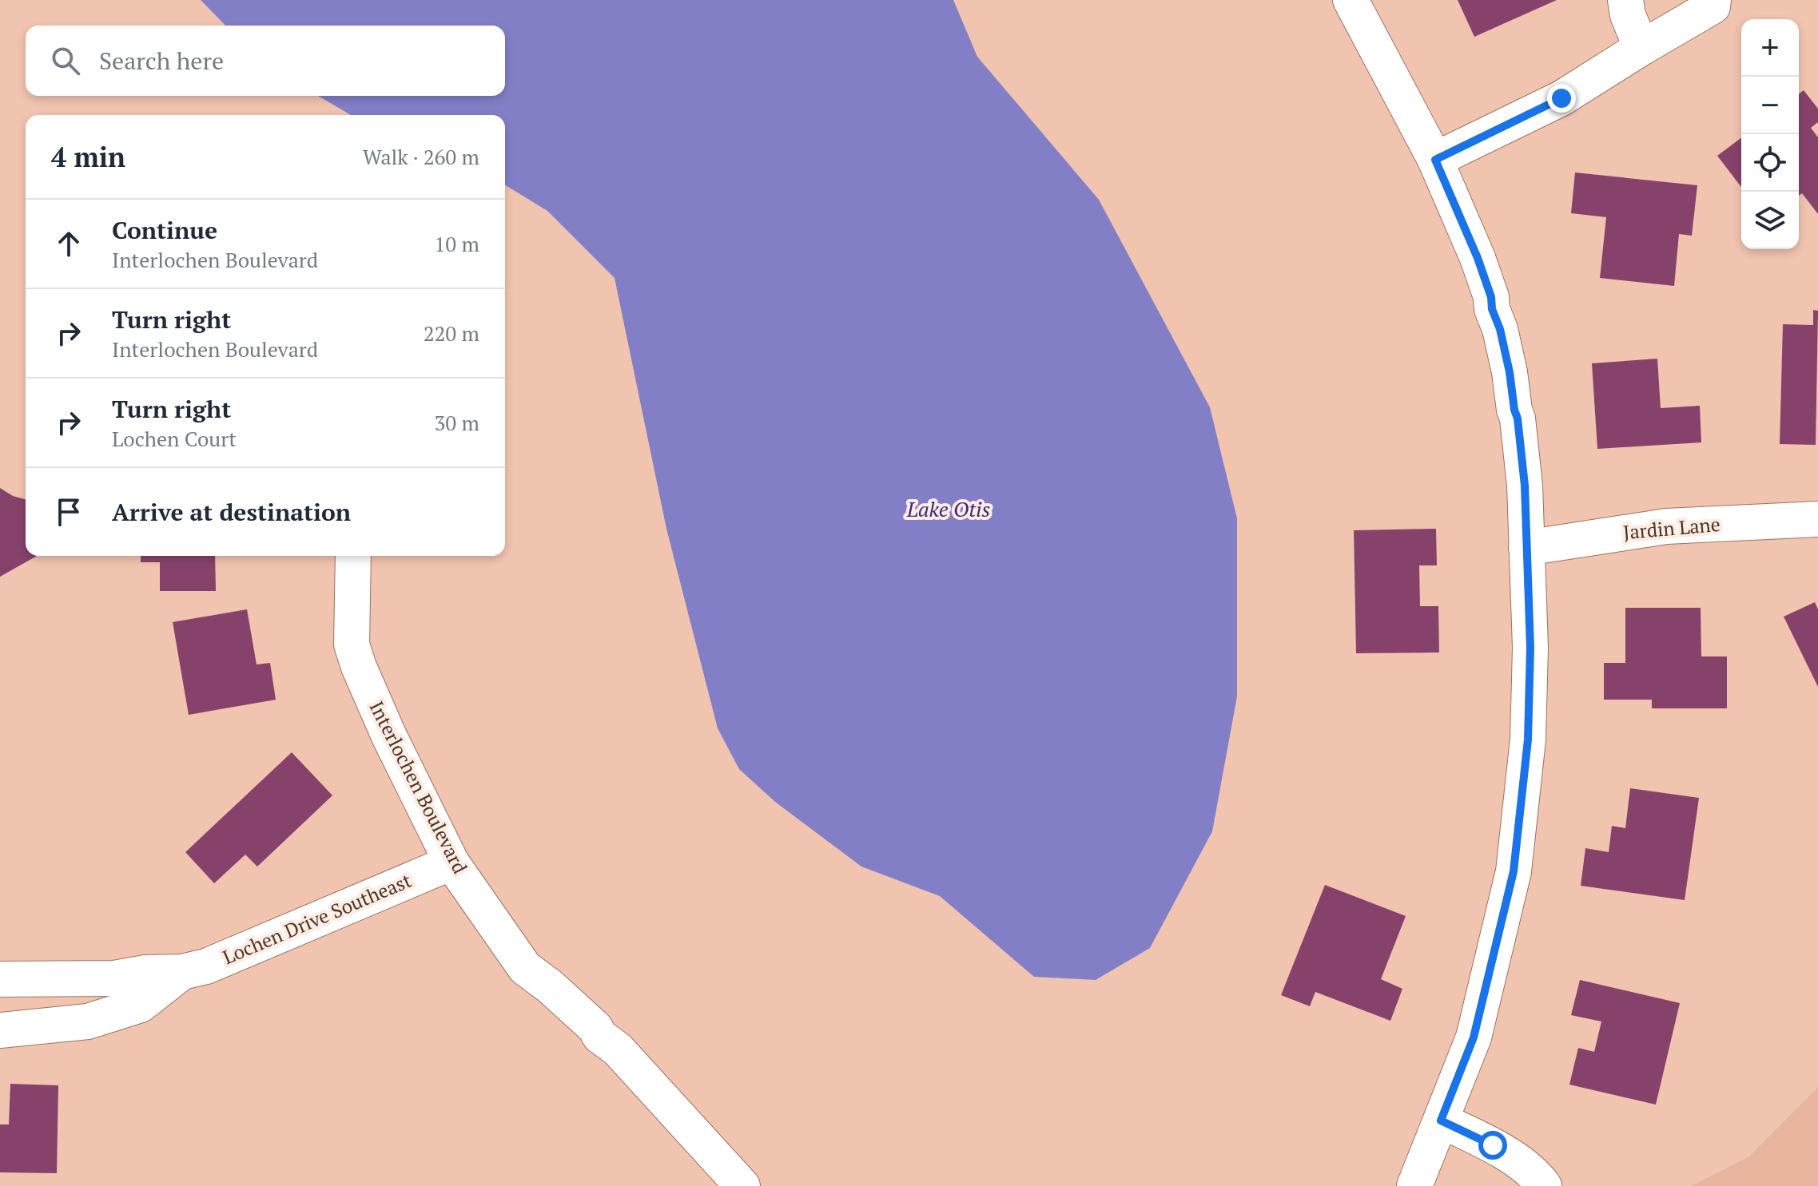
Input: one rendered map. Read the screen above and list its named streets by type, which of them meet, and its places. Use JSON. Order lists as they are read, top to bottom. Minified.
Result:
{"streets":{"street":["Jardin Lane","Interlochen Boulevard","Lochen Drive Southeast"]},"crossings":[["Interlochen Boulevard","Lochen Drive Southeast"]],"water":["Lake Otis"],"page":{"map_buttons":["+","−"],"search":"Search here","heading":["4 min","Walk · 260 m"],"list":[["Continue","Interlochen Boulevard","10 m"],["Turn right","Interlochen Boulevard","220 m"],["Turn right","Lochen Court","30 m"],"Arrive at destination"]}}
